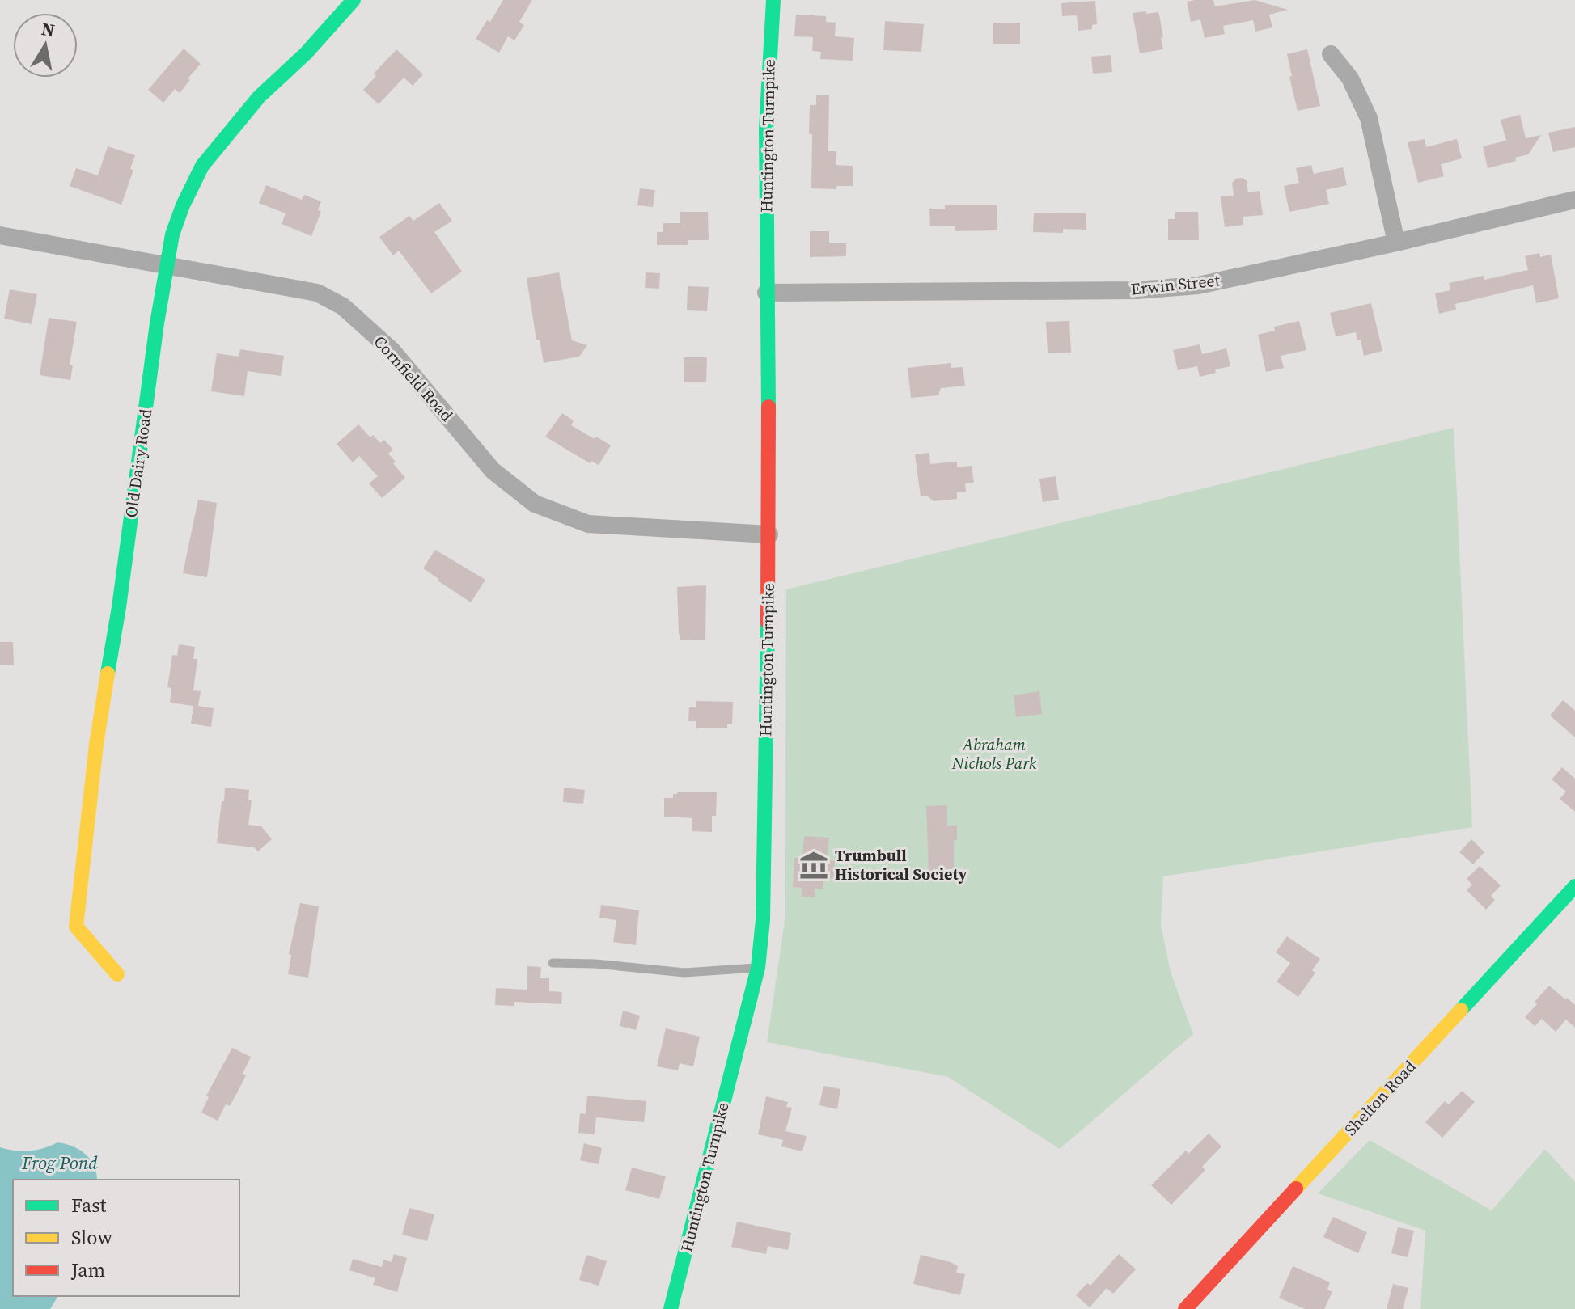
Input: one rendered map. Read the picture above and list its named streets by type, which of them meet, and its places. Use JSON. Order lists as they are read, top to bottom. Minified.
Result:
{"streets":{"main road":["Huntington Turnpike","Old Dairy Road","Shelton Road"],"street":["Erwin Street","Cornfield Road"]},"crossings":[["Huntington Turnpike","Erwin Street"],["Huntington Turnpike","Cornfield Road"],["Cornfield Road","Old Dairy Road"]],"water":["Frog Pond"],"parks":["Abraham Nichols Park"],"places":{"museum":["Trumbull Historical Society"]},"legend":["Fast","Slow","Jam"],"north":"top"}
